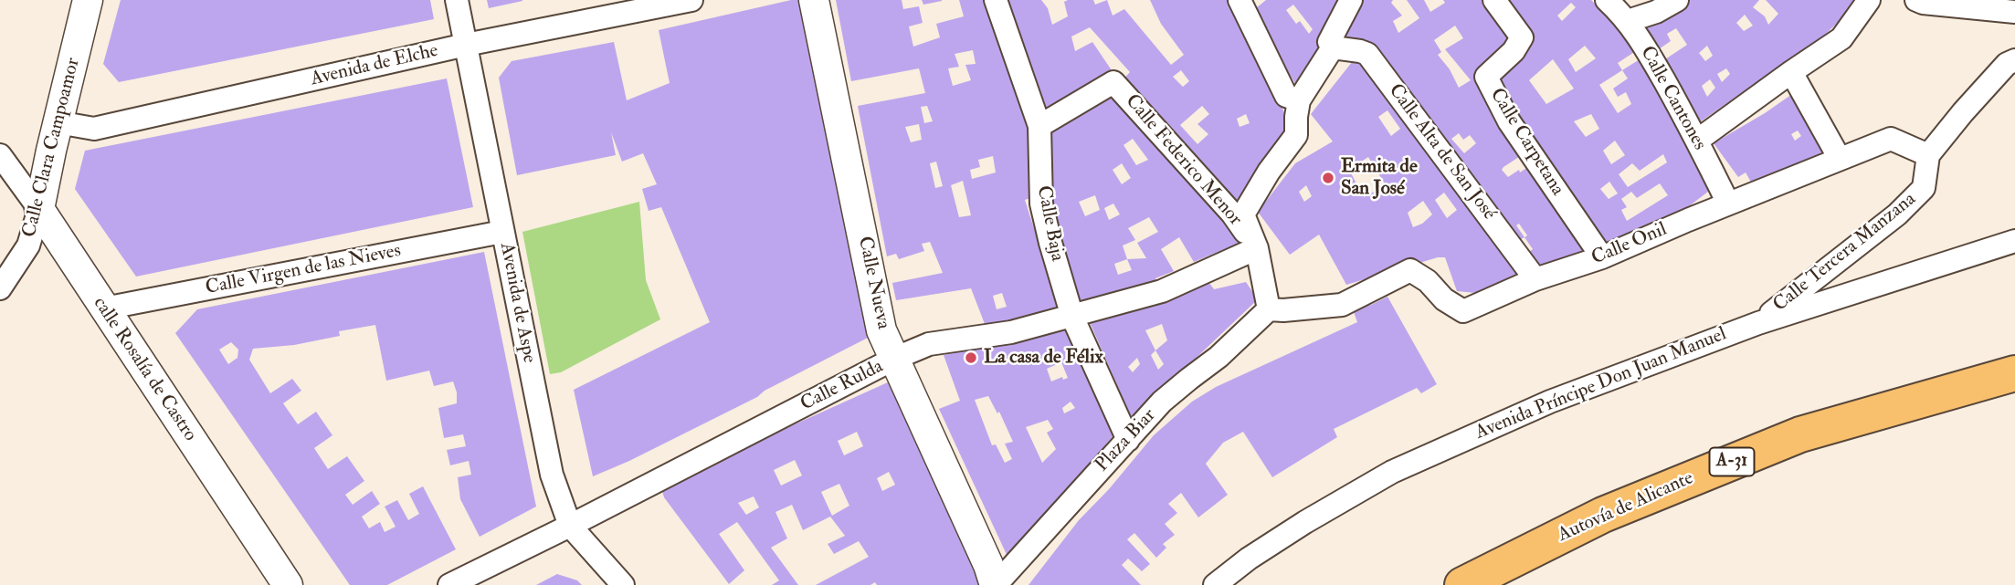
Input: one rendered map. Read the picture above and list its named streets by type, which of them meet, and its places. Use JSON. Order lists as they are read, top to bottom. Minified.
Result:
{"streets":{"highway":["A-31","Autovía de Alicante"],"street":["Avenida de Elche","Calle Cantones","Calle Carpetana","Calle Clara Campoamor","Calle Alta de San José","Calle Federico Menor","Calle Baja","Calle Onil","Calle Tercera Manzana","Calle Virgen de las Nieves","Calle Nueva","Avenida de Aspe","calle Rosalía de Castro","Avenida Príncipe Don Juan Manuel","Calle Rulda","Plaza Biar"]},"crossings":[["Avenida de Elche","Calle Clara Campoamor"],["Avenida de Elche","Avenida de Aspe"],["Calle Cantones","Calle Onil"],["Calle Carpetana","Calle Onil"],["Calle Clara Campoamor","calle Rosalía de Castro"],["Calle Alta de San José","Calle Onil"],["Calle Federico Menor","Calle Baja"],["Calle Federico Menor","Calle Rulda"],["Calle Baja","Calle Rulda"],["Calle Baja","Plaza Biar"],["Calle Onil","Calle Tercera Manzana"],["Calle Onil","Plaza Biar"],["Calle Tercera Manzana","Avenida Príncipe Don Juan Manuel"],["Calle Virgen de las Nieves","Avenida de Aspe"],["Calle Virgen de las Nieves","calle Rosalía de Castro"],["Calle Nueva","Calle Rulda"],["Calle Nueva","Plaza Biar"],["Avenida de Aspe","Calle Rulda"]],"places":["Ermita de San José","La casa de Félix"]}
